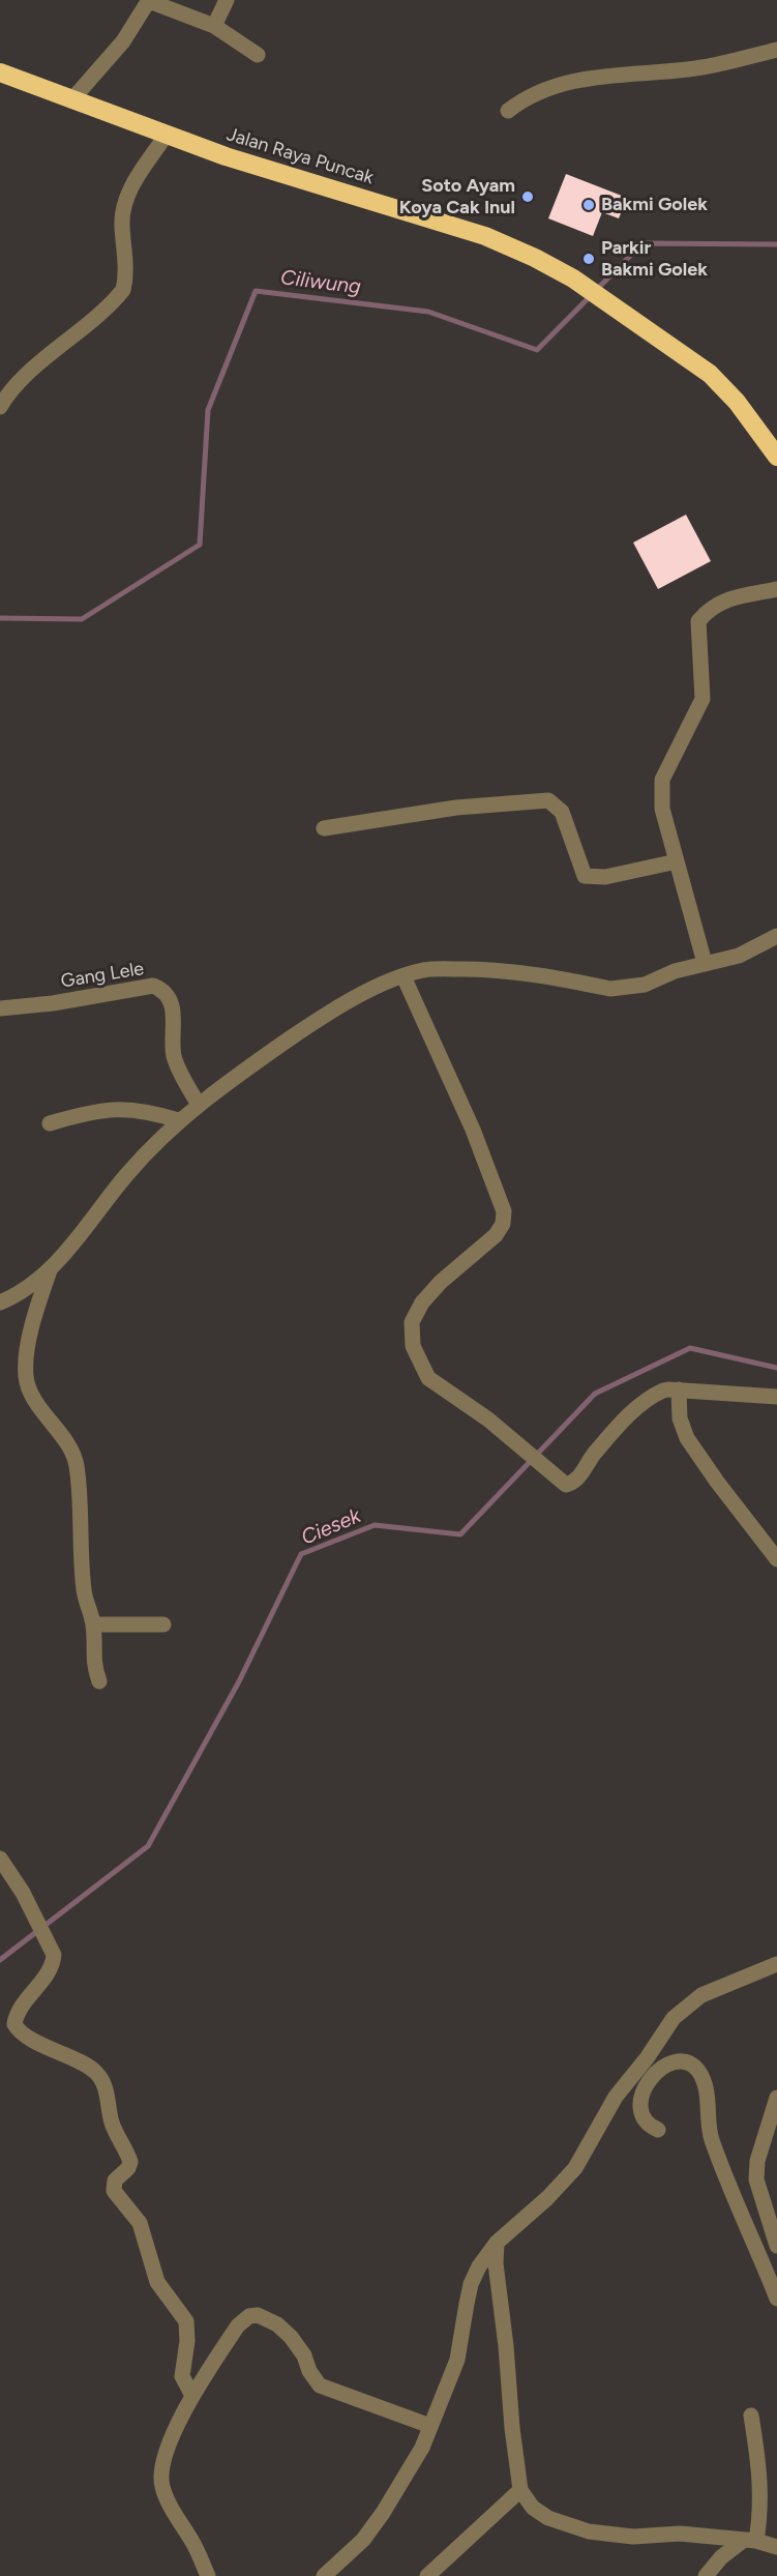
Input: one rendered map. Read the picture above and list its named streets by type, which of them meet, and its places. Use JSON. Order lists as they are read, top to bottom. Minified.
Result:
{"streets":{"highway":["Jalan Raya Puncak"],"street":["Gang Lele"]},"water":["Ciliwung","Ciesek"],"places":["Soto Ayam Koya Cak Inul","Bakmi Golek","Parkir Bakmi Golek"]}
